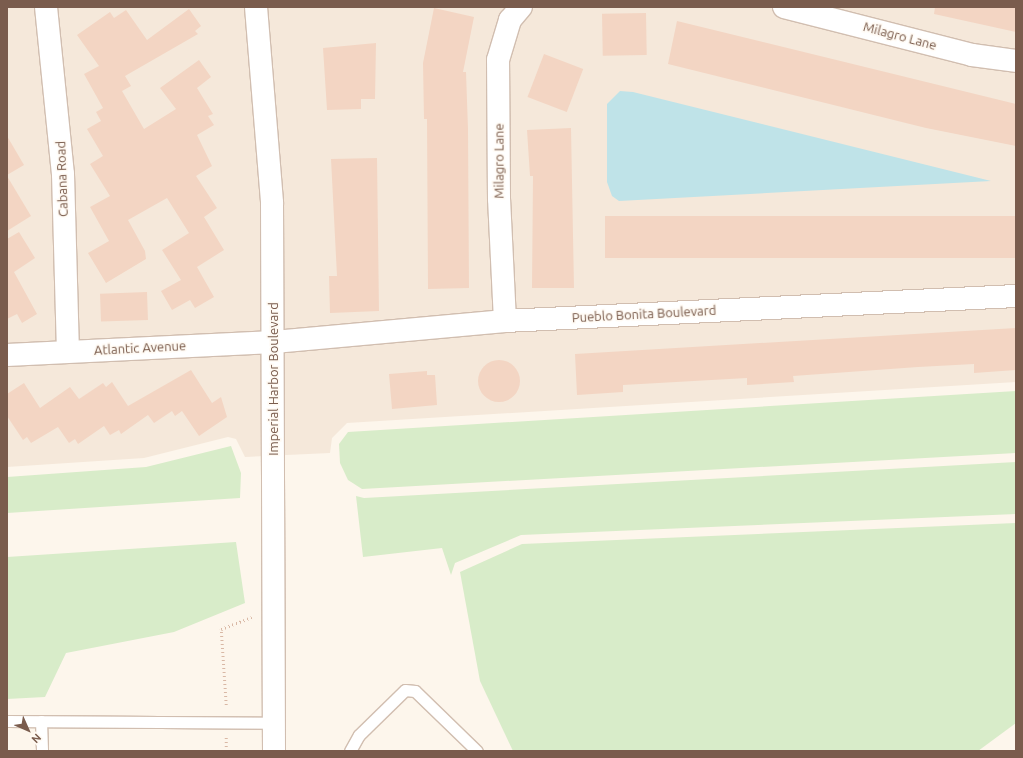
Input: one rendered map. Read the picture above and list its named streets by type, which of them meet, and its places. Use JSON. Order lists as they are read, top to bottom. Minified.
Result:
{"streets":{"street":["Milagro Lane","Cabana Road","Pueblo Bonita Boulevard","Atlantic Avenue","Imperial Harbor Boulevard"]},"crossings":[["Milagro Lane","Pueblo Bonita Boulevard"],["Cabana Road","Atlantic Avenue"],["Pueblo Bonita Boulevard","Atlantic Avenue"],["Pueblo Bonita Boulevard","Imperial Harbor Boulevard"],["Atlantic Avenue","Imperial Harbor Boulevard"]],"north":"bottom right"}
